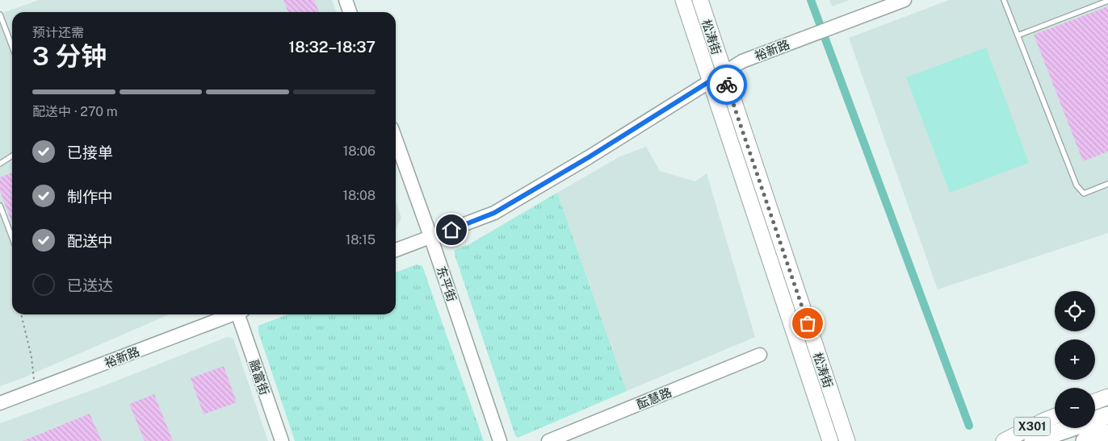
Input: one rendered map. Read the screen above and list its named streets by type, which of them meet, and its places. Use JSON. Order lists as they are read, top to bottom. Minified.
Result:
{"streets":{"main road":["松涛街","X301"],"street":["裕新路","东平街","融富街","酝慧路"]},"crossings":[["松涛街","裕新路"],["裕新路","东平街"]],"page":{"heading":["3 分钟","预计还需","18:32–18:37"],"bar":"配送中 · 270 m","list":[["已接单","18:06"],["制作中","18:08"],["配送中","18:15"],"已送达"],"map_buttons":["+","−"]}}
